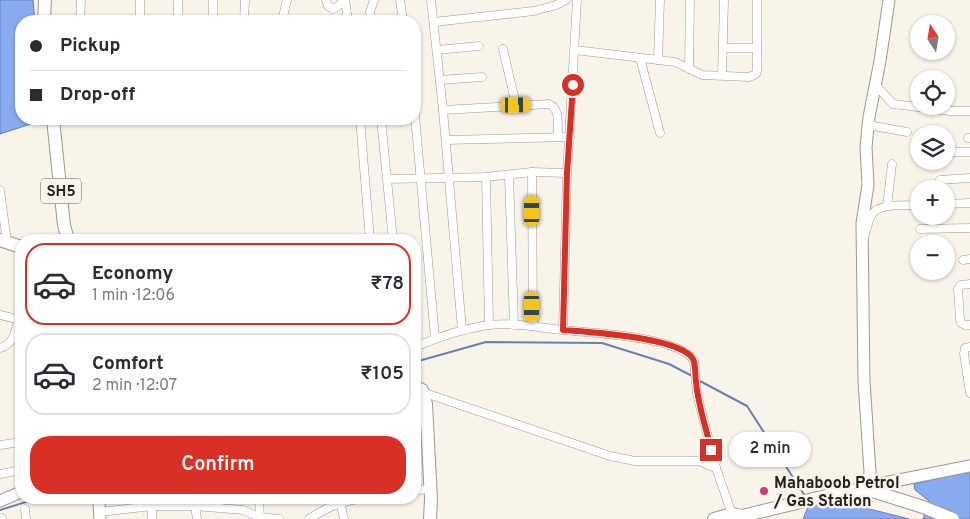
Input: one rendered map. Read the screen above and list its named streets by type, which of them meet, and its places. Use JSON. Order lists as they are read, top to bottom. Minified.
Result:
{"streets":{"main road":["SH5"]},"places":["Mahaboob Petrol / Gas Station"],"north":"top","page":{"map_buttons":["+","−"],"banner":["Pickup","Drop-off"],"list":[{"name":"Economy","note":"1 min · 12:06","value":"₹78"},{"name":"Comfort","note":"2 min · 12:07","value":"₹105"}],"buttons":"Confirm","bubble":"2 min"}}
